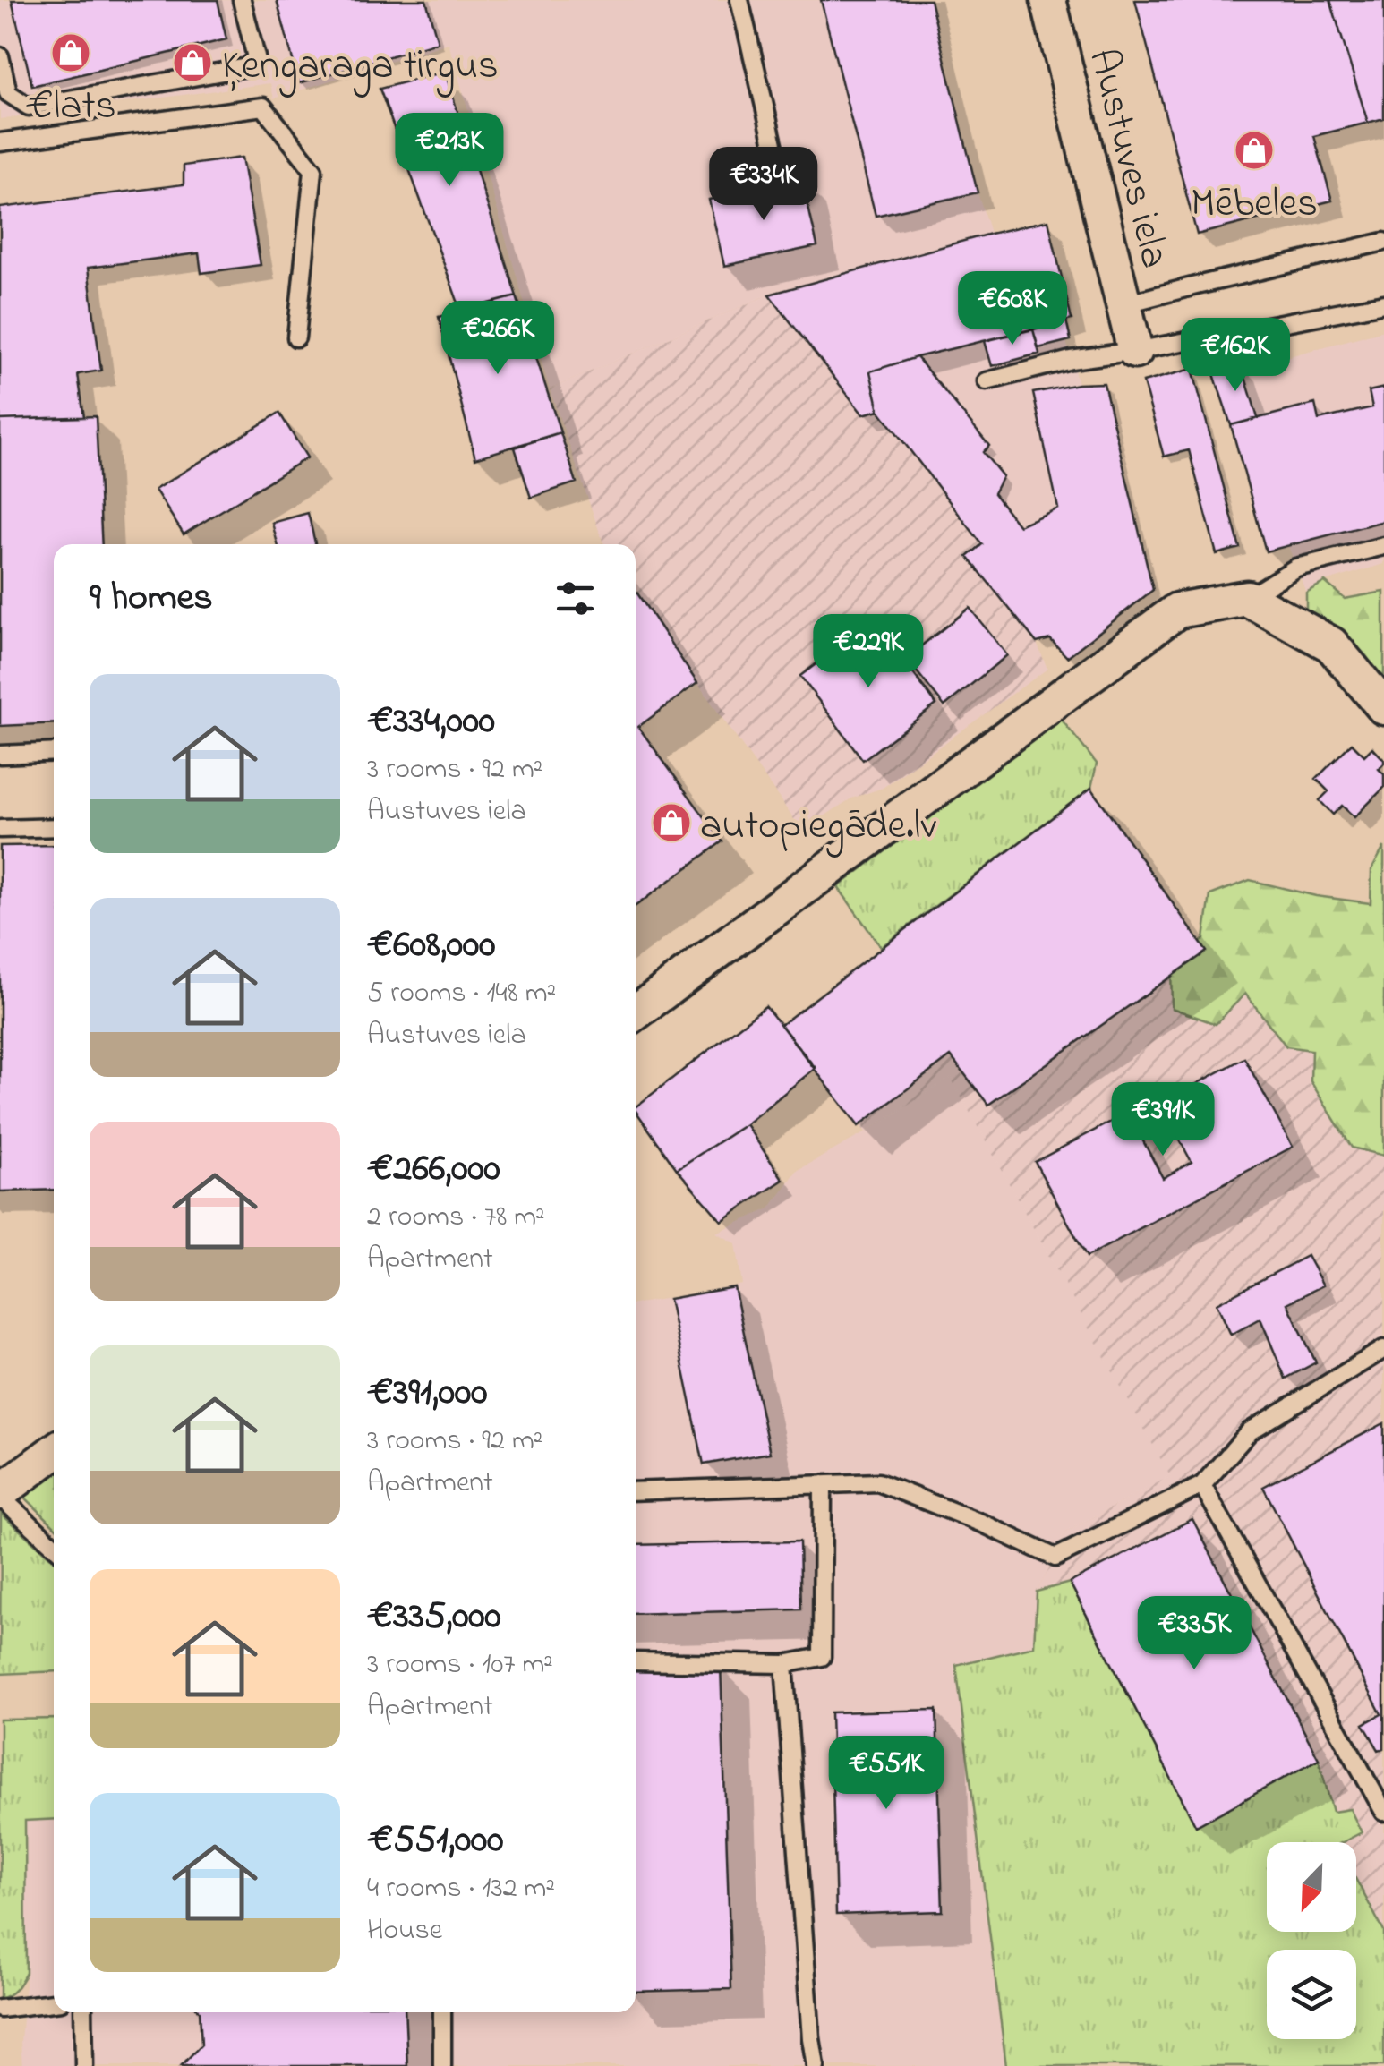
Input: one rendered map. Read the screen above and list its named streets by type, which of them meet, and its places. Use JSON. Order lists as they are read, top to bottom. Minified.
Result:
{"streets":{"street":["Austuves iela"]},"places":{"shop":["€lats","Ķengaraga tirgus","Mēbeles","autopiegāde.lv"]},"north":"bottom left","page":{"price":["€213K","€334K","€608K","€266K","€162K","€229K","€391K","€335K","€551K"],"heading":"9 homes","list":[{"name":"€334,000","note":"3 rooms · 92 m² · Austuves iela"},{"name":"€608,000","note":"5 rooms · 148 m² · Austuves iela"},{"name":"€266,000","note":"2 rooms · 78 m² · Apartment"},{"name":"€391,000","note":"3 rooms · 92 m² · Apartment"},{"name":"€335,000","note":"3 rooms · 107 m² · Apartment"},{"name":"€551,000","note":"4 rooms · 132 m² · House"}]}}
